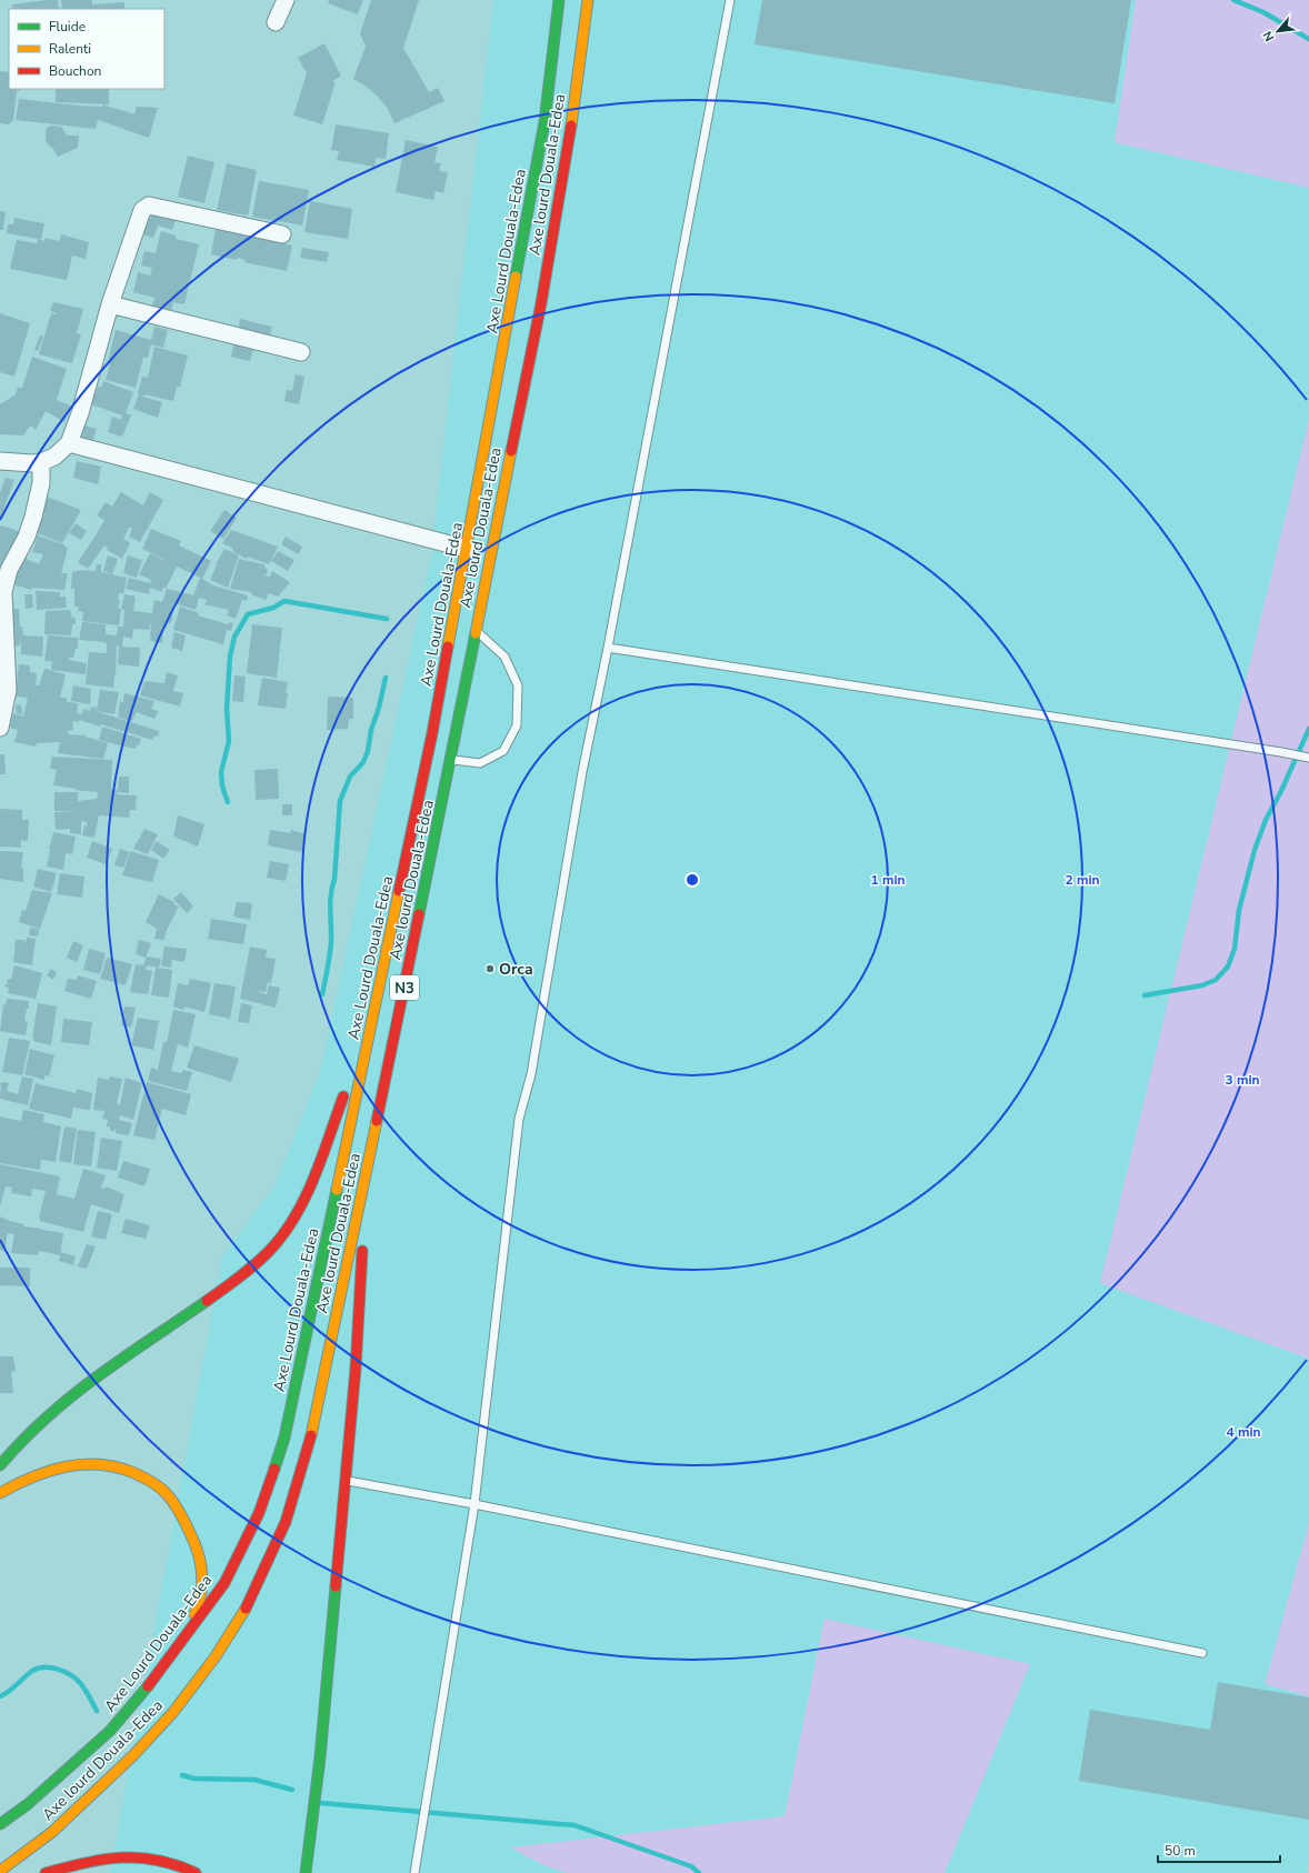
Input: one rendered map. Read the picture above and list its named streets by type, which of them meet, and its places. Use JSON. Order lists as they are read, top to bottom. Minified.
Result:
{"streets":{"highway":["Axe lourd Douala-Edea","Axe Lourd Douala-Edea","N3"]},"places":["Orca"],"legend":["Fluide","Ralenti","Bouchon"],"scale_bar":"50 m","north":"bottom left","rings":["1 min","2 min","3 min","4 min"]}
